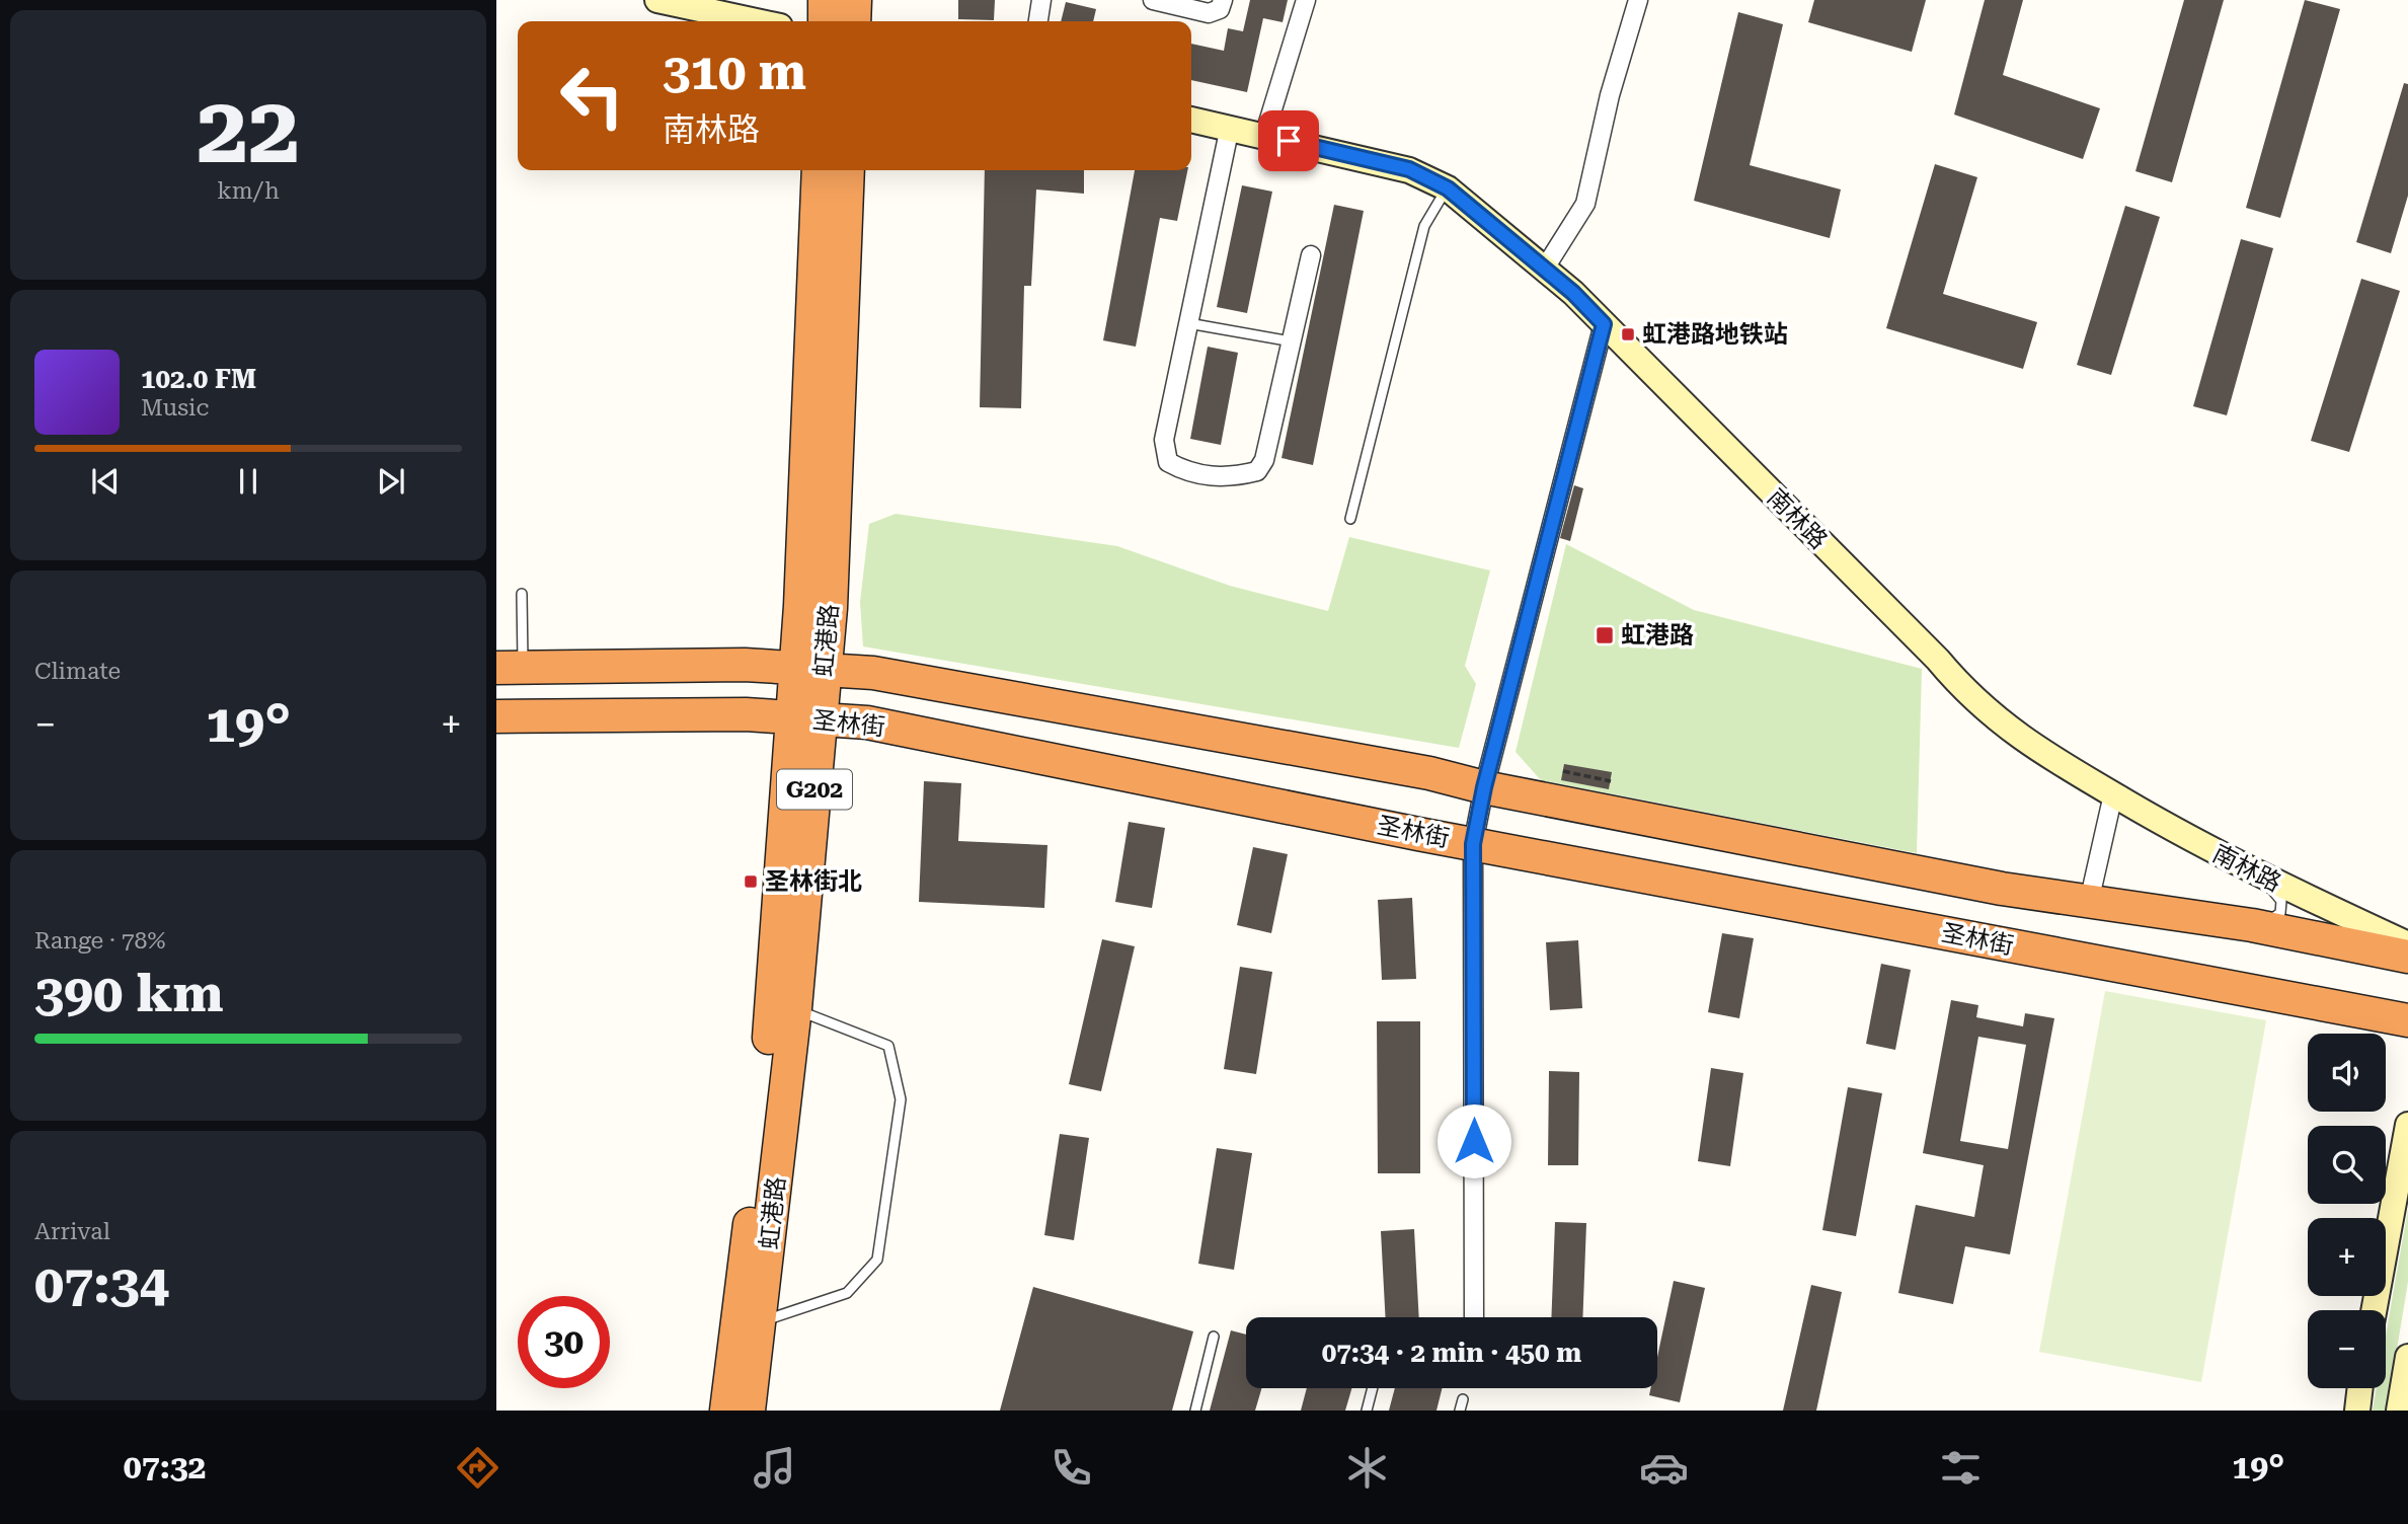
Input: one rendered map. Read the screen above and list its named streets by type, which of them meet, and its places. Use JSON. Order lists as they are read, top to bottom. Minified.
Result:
{"streets":{"highway":["虹港路","圣林街","G202"],"street":["南林路"]},"crossings":[["虹港路","圣林街"]],"places":{"transit":["虹港路地铁站","虹港路","圣林街北"]},"page":{"tile":[["22","km/h"],"Climate",["Range · 78%","390 km"],["Arrival","07:34"]],"turn":["310 m","南林路"],"song":["102.0 FM","Music"],"heat":["−","19°","+"],"map_buttons":["+","−"],"limit":"30","trip":"07:34 · 2 min · 450 m","tabs":["07:32","19°"]}}
